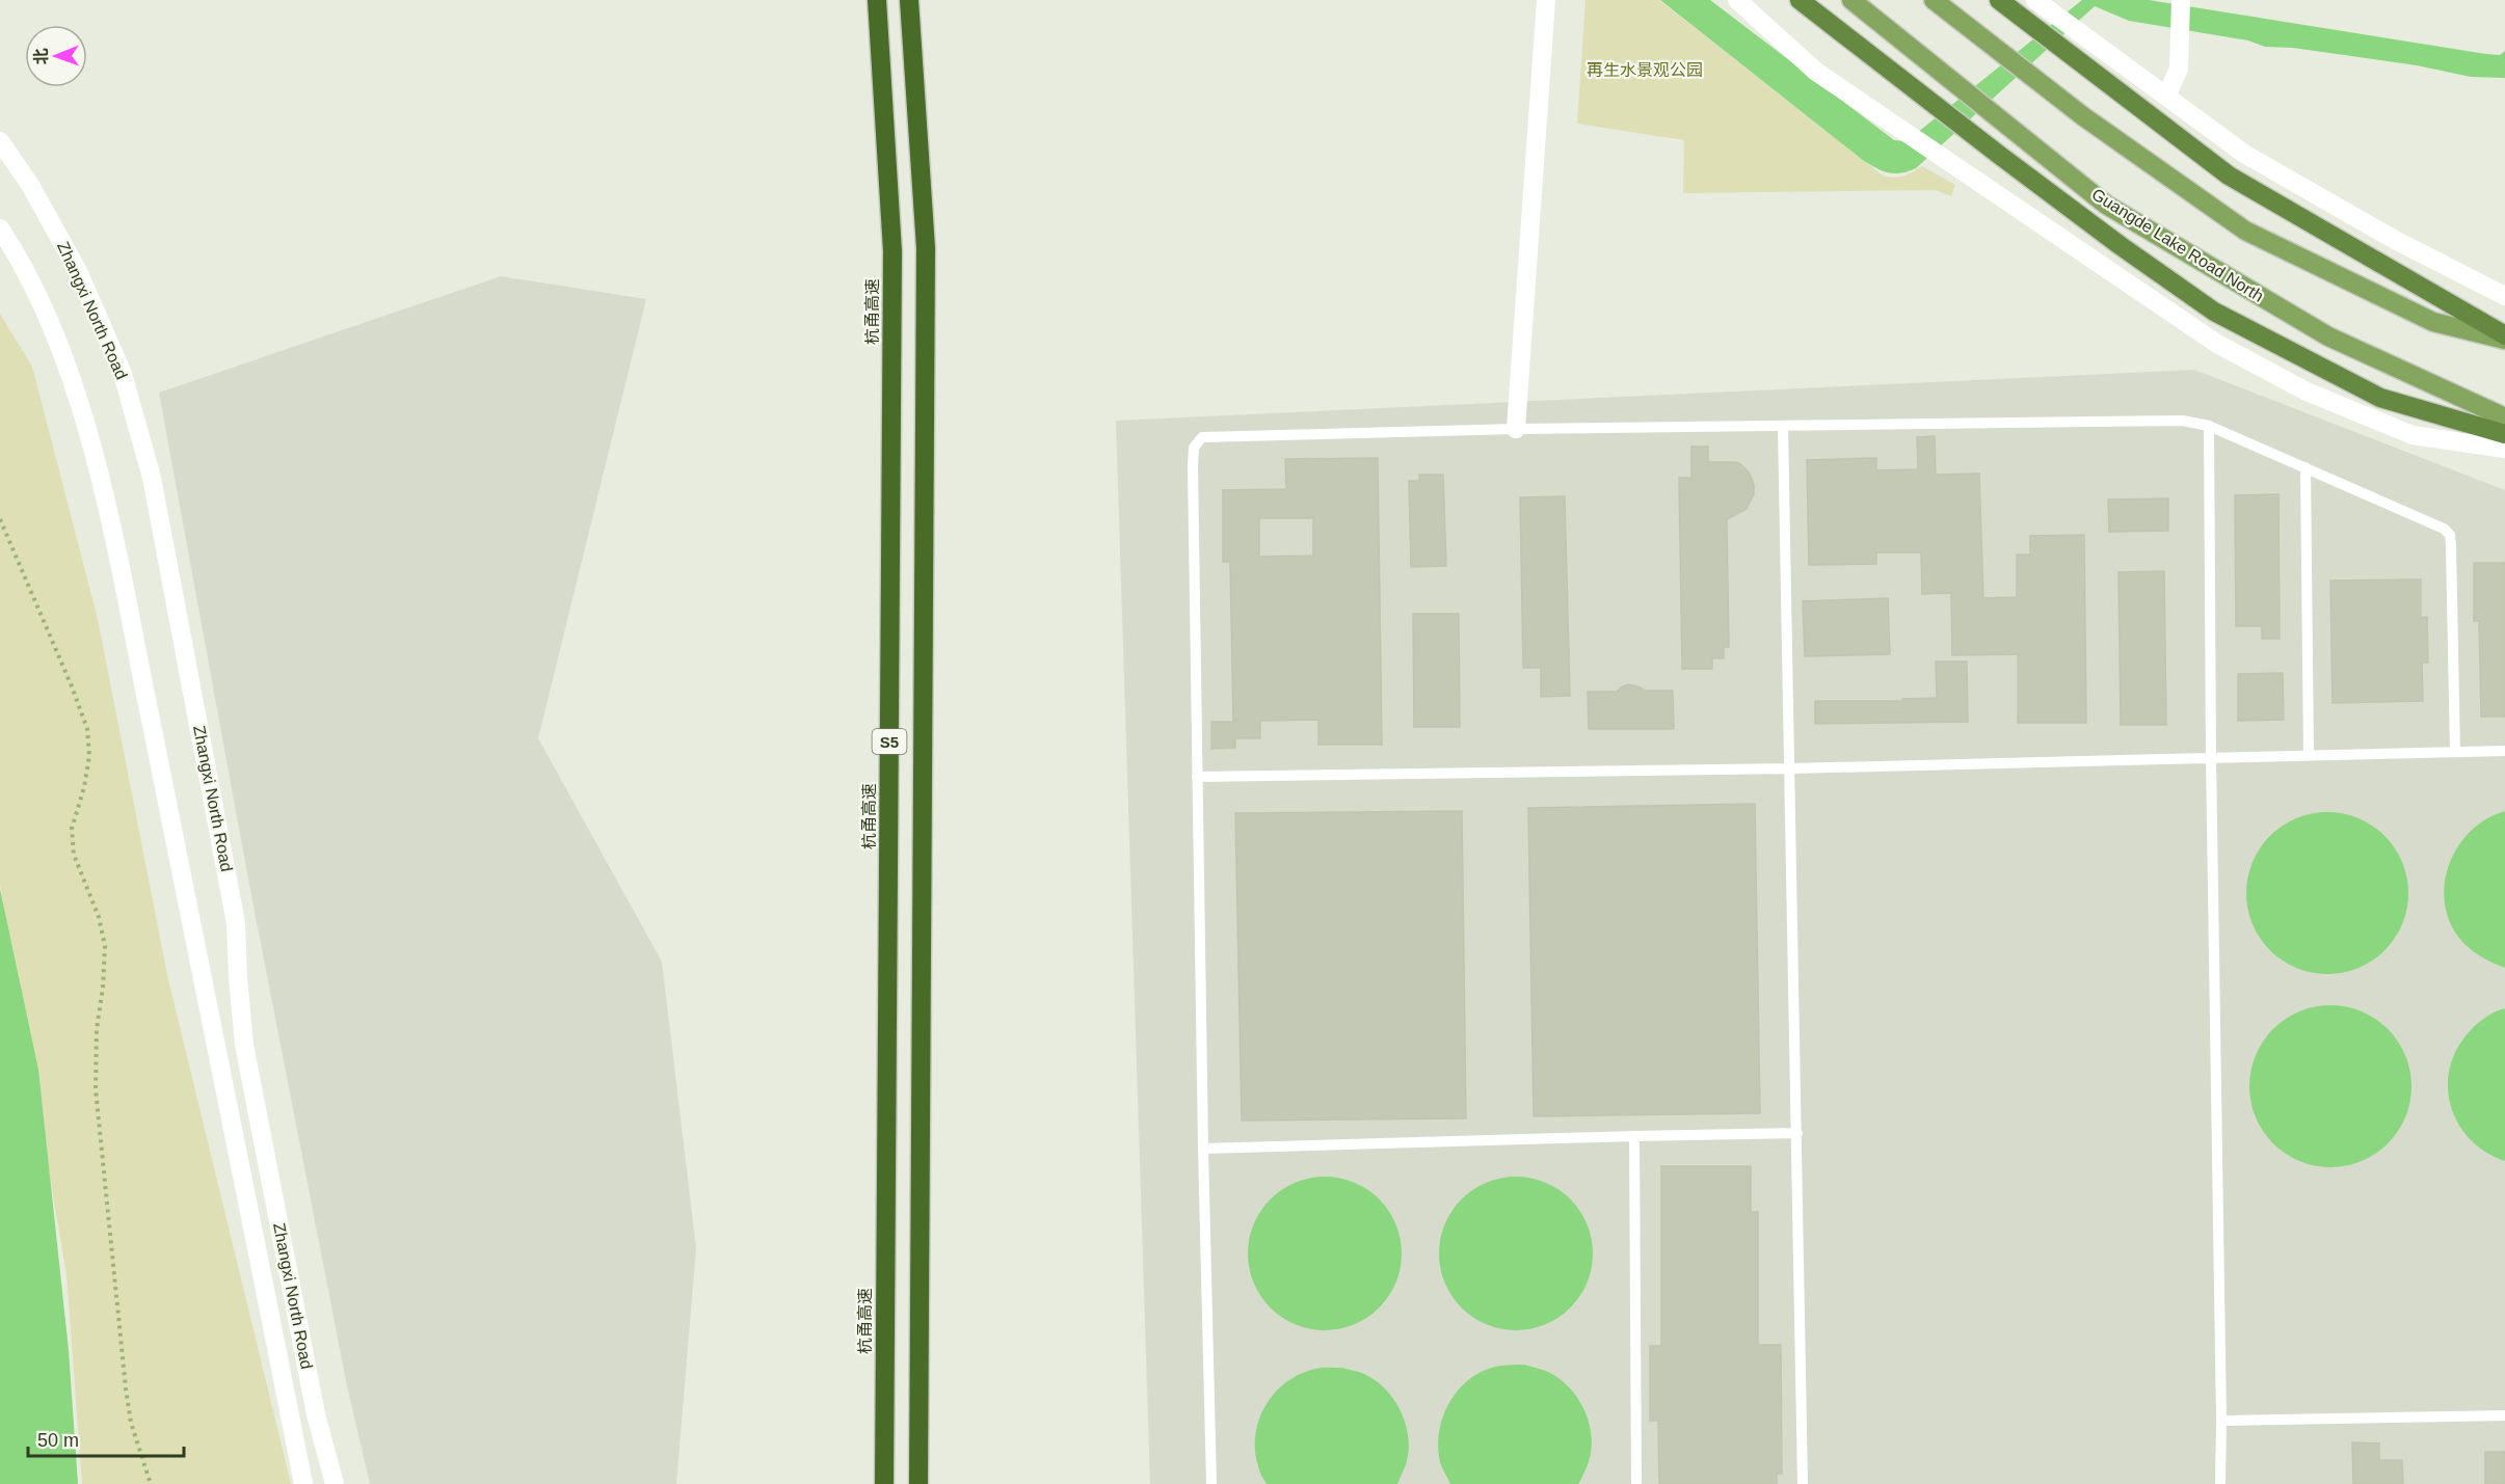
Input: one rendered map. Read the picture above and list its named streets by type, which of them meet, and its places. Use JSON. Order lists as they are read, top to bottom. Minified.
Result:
{"streets":{"highway":["杭甬高速","S5"],"main road":["Guangde Lake Road North"],"street":["Zhangxi North Road"]},"parks":["再生水景观公园"],"scale_bar":"50 m","north":"left"}
